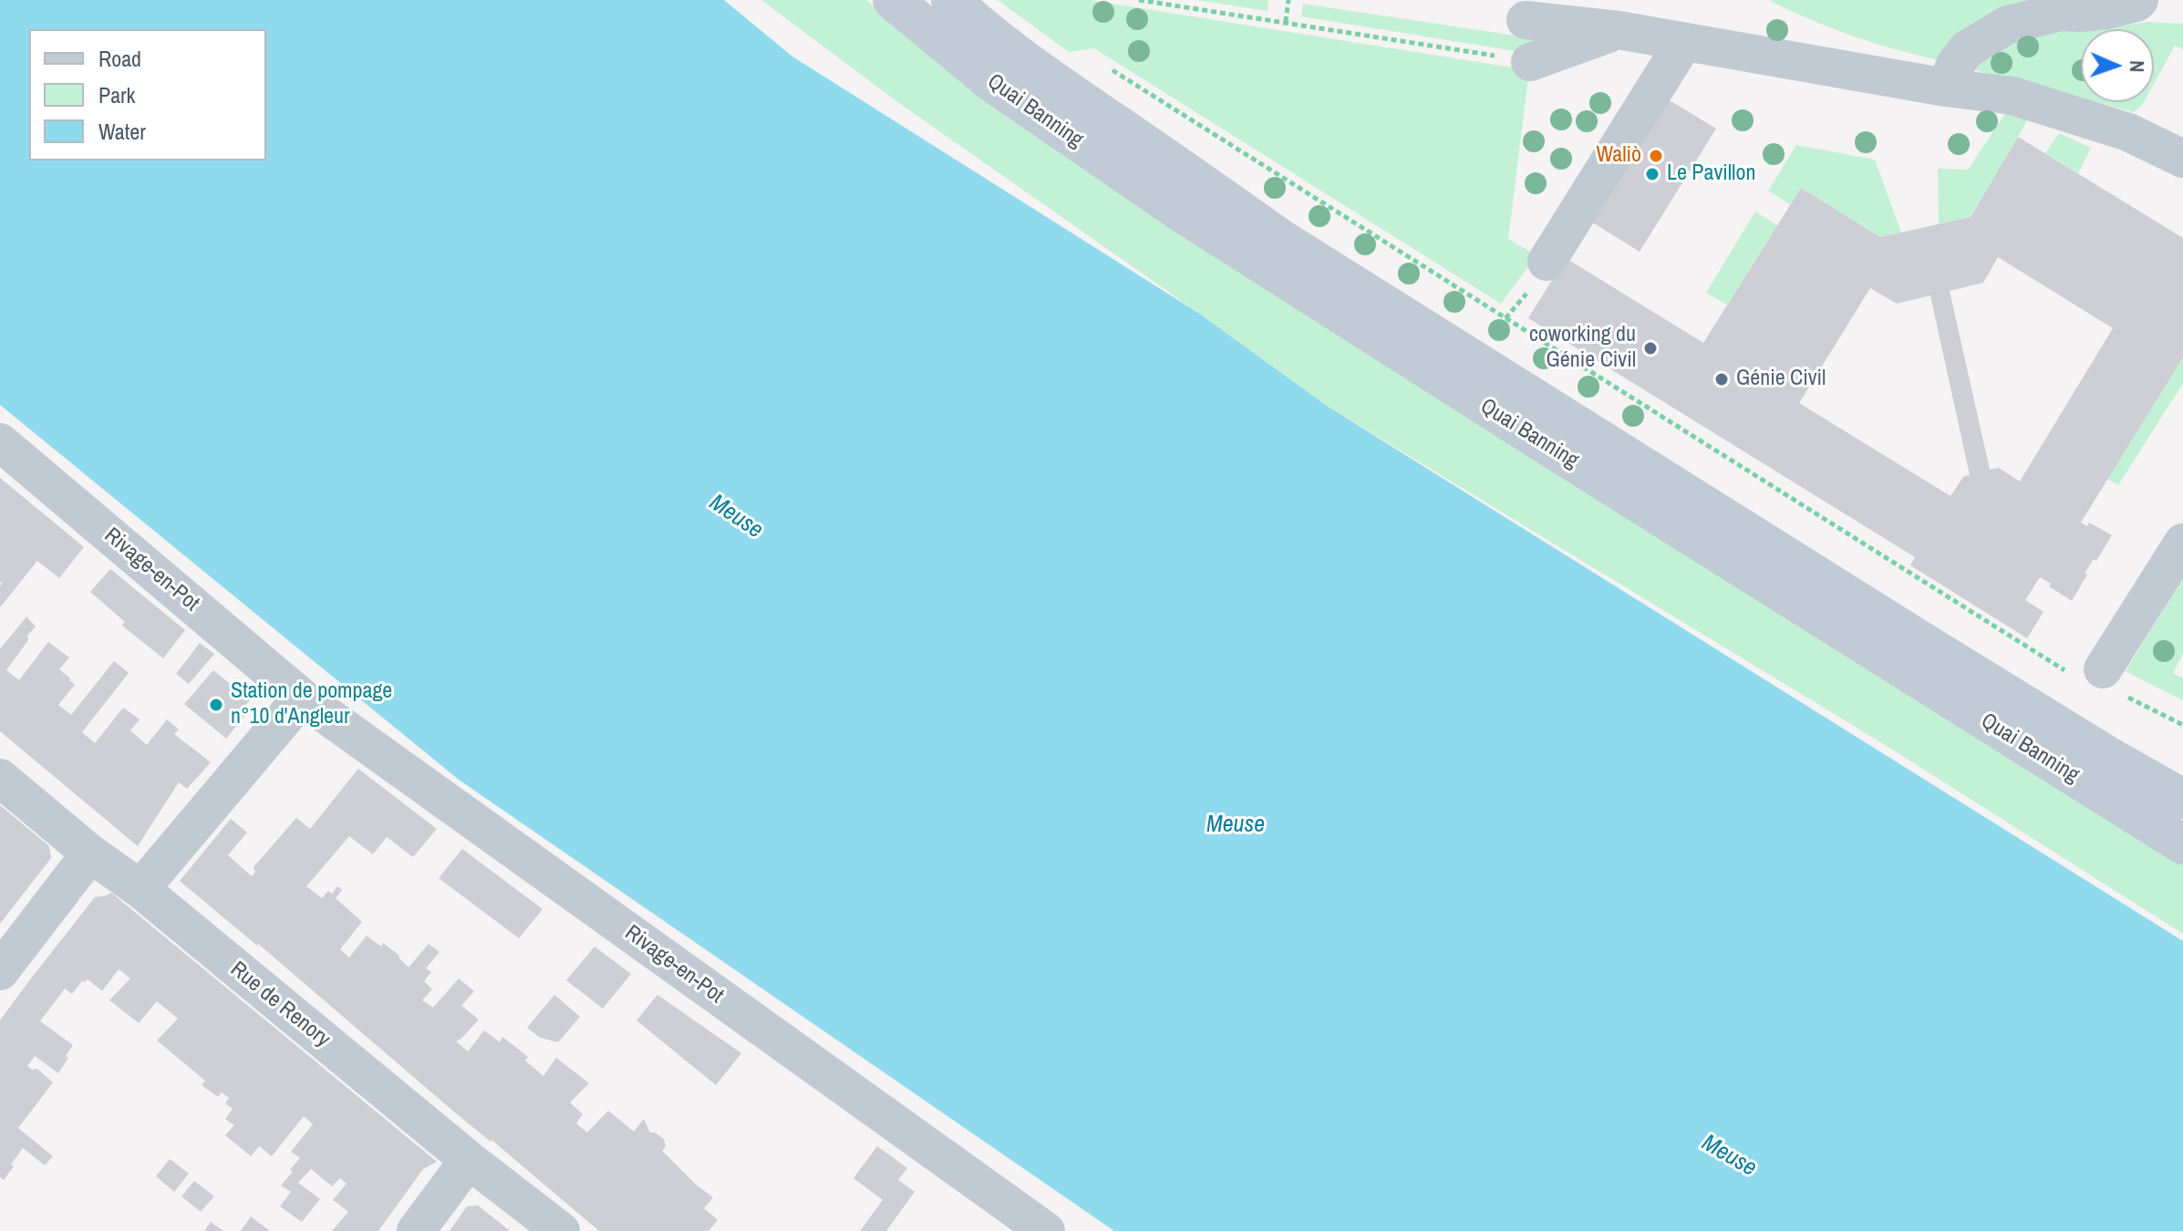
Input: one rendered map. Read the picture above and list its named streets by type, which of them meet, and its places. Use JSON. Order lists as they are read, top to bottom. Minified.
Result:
{"streets":{"main road":["Quai Banning"],"street":["Rivage-en-Pot","Rue de Renory"]},"water":["Meuse"],"places":["Waliò","Le Pavillon","coworking du Génie Civil","Génie Civil","Station de pompage n°10 d'Angleur"],"legend":["Road","Park","Water"],"north":"right"}
